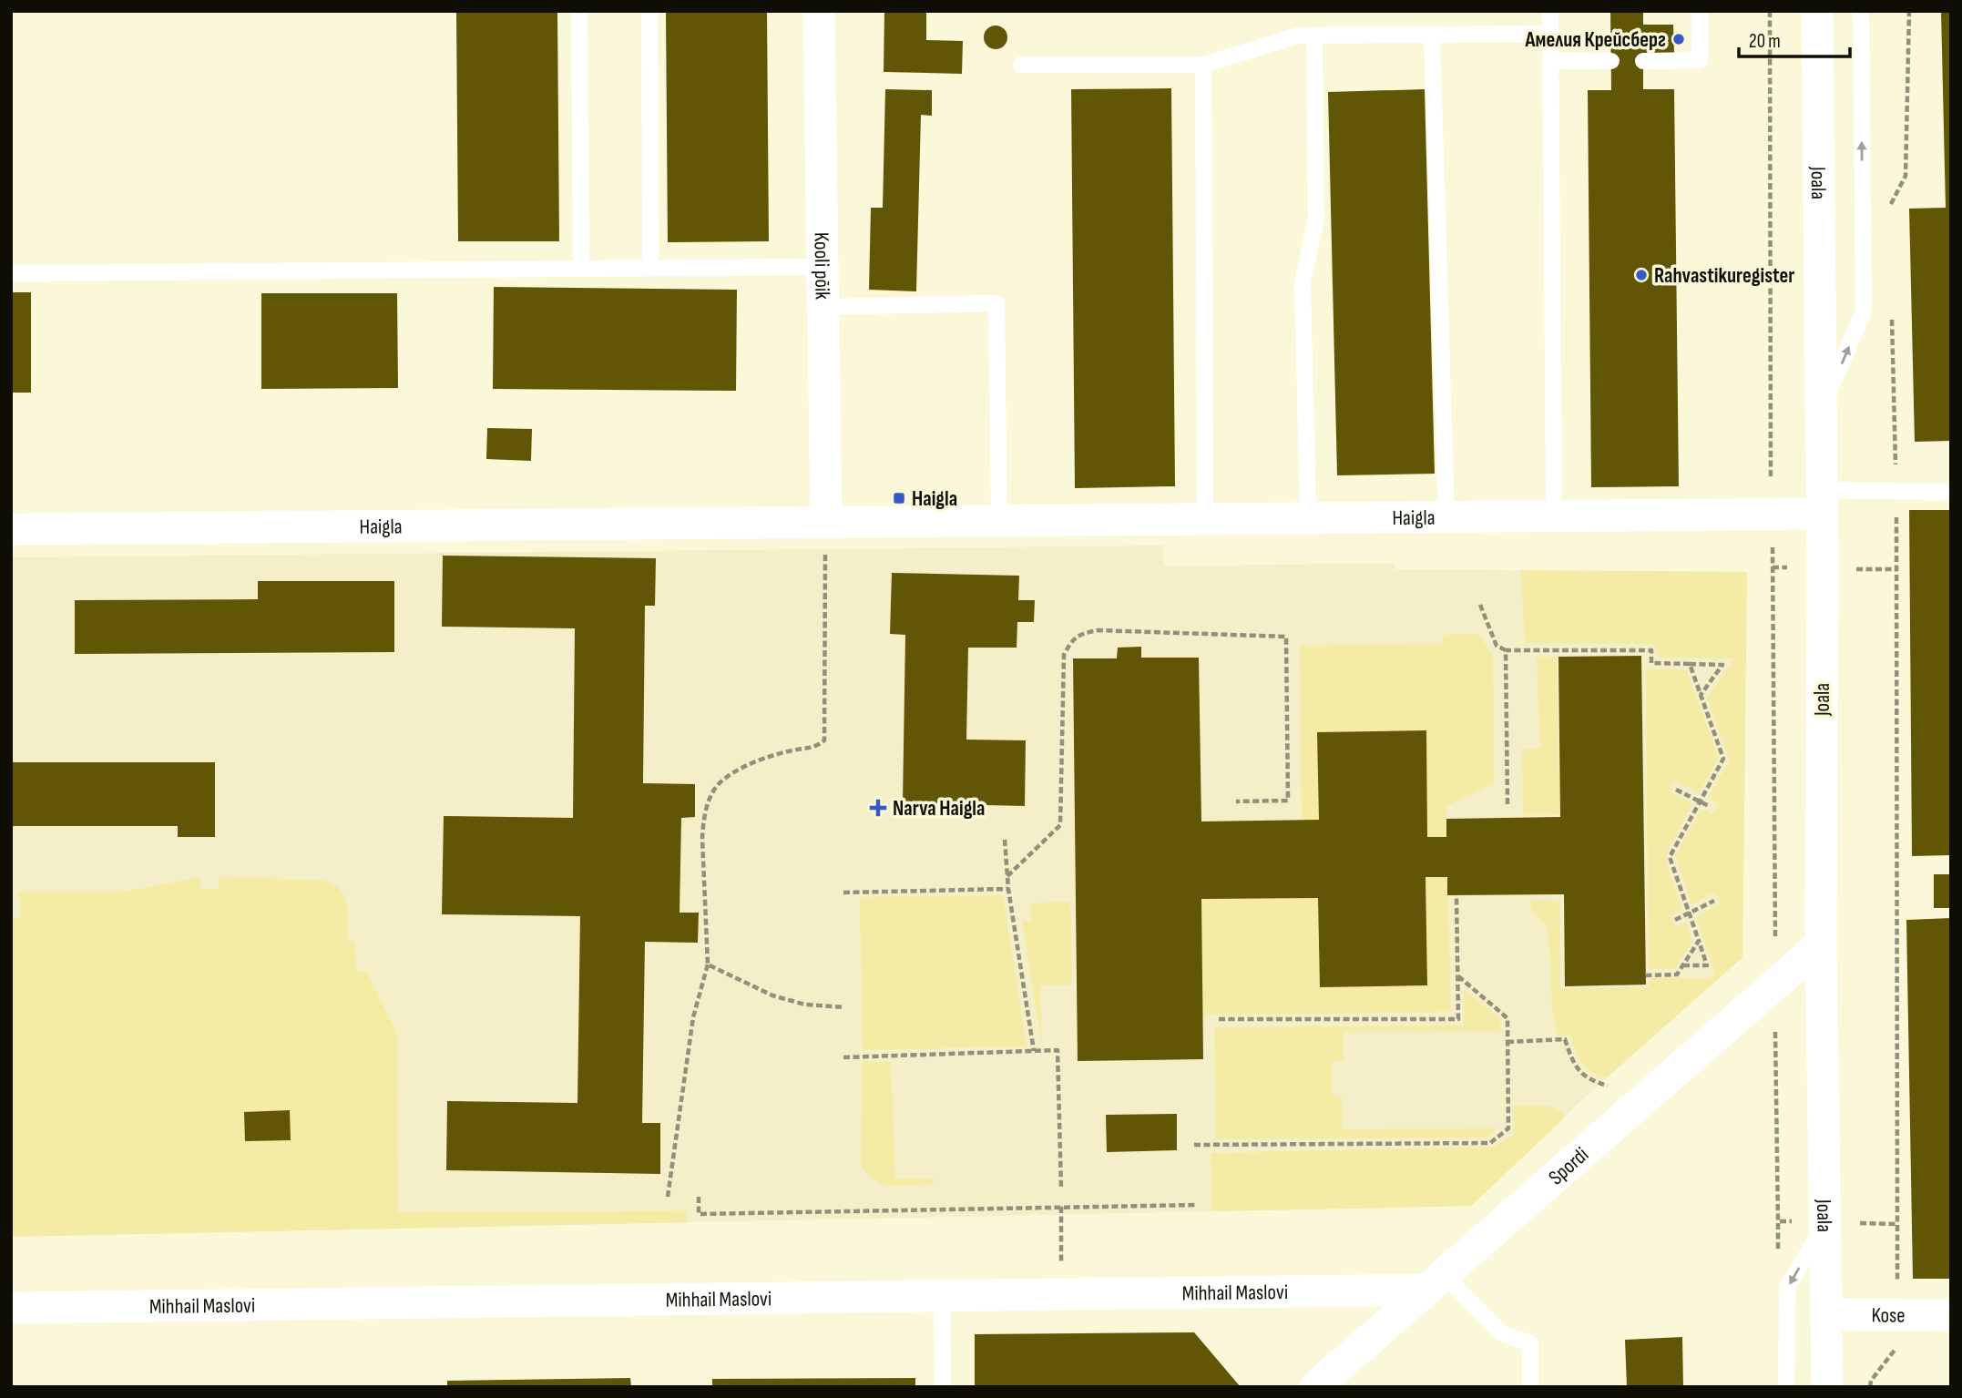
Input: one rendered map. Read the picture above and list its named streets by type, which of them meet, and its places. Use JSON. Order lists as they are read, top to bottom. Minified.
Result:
{"streets":{"street":["Joala","Kooli põik","Haigla","Spordi","Mihhail Maslovi","Kose"]},"crossings":[["Joala","Haigla"],["Joala","Spordi"],["Joala","Kose"],["Kooli põik","Haigla"],["Spordi","Mihhail Maslovi"]],"places":{"other":["Амелия Крейсберг","Rahvastikuregister"],"transit":["Haigla"],"health":["Narva Haigla"]},"scale_bar":"20 m"}
